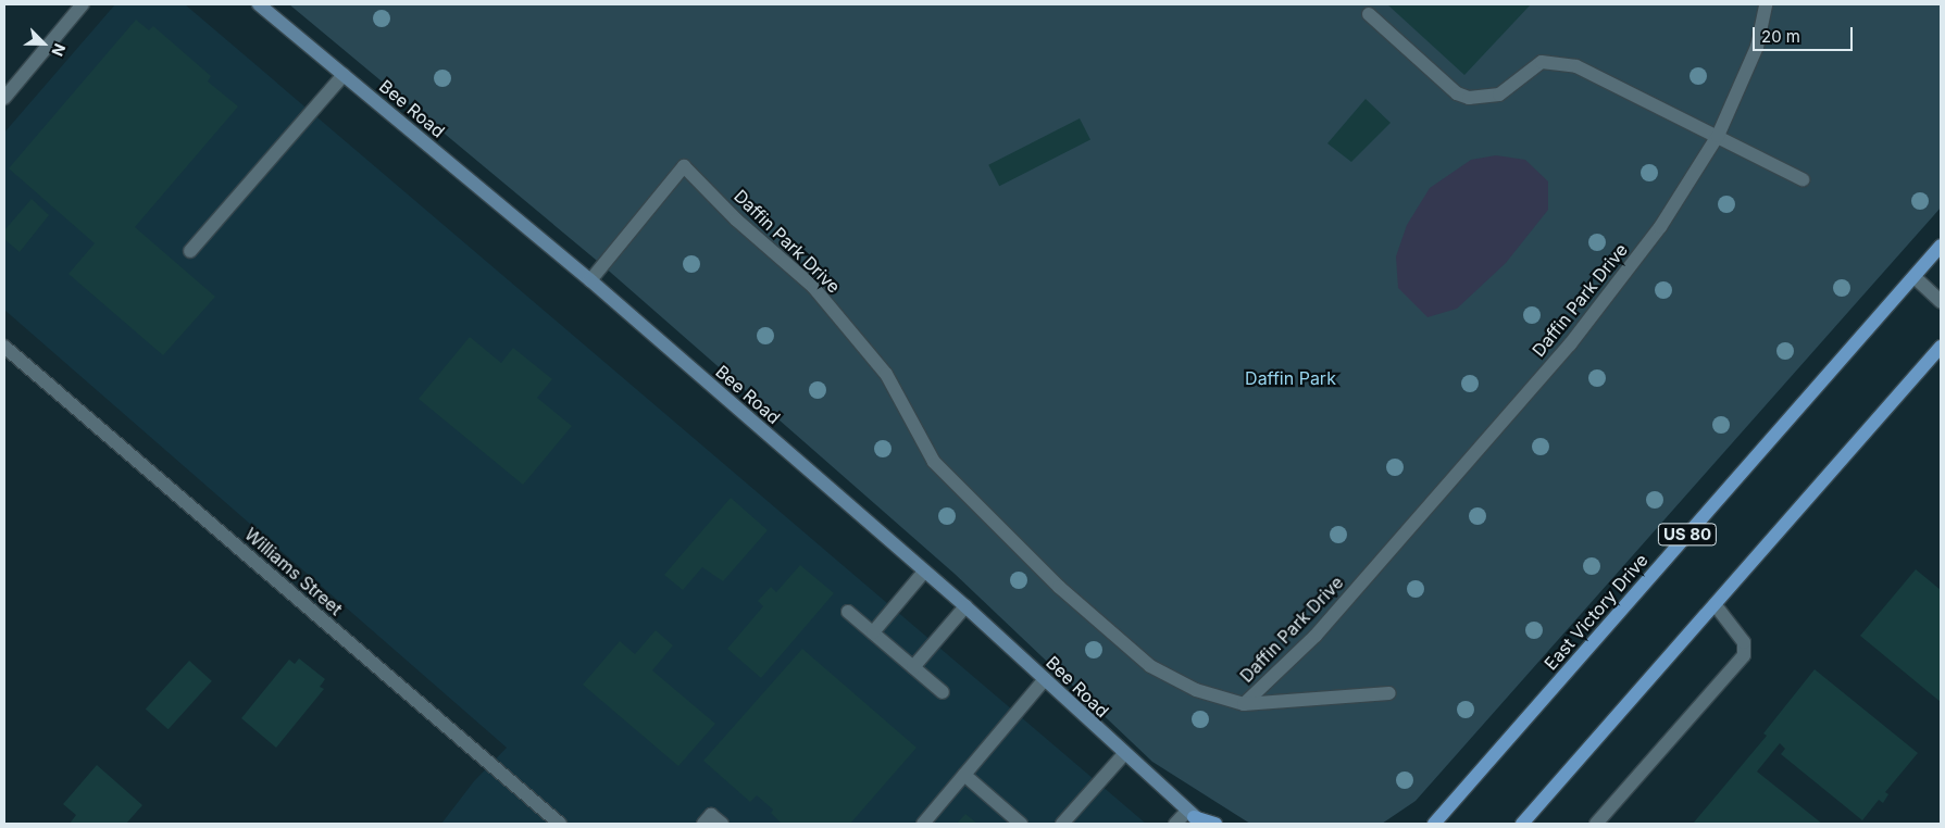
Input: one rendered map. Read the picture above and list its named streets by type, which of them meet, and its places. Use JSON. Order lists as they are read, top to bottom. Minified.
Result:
{"streets":{"main road":["Bee Road","US 80","East Victory Drive"],"street":["Daffin Park Drive","Williams Street"]},"crossings":[["Bee Road","Daffin Park Drive"]],"parks":["Daffin Park"],"scale_bar":"20 m","north":"bottom right"}
